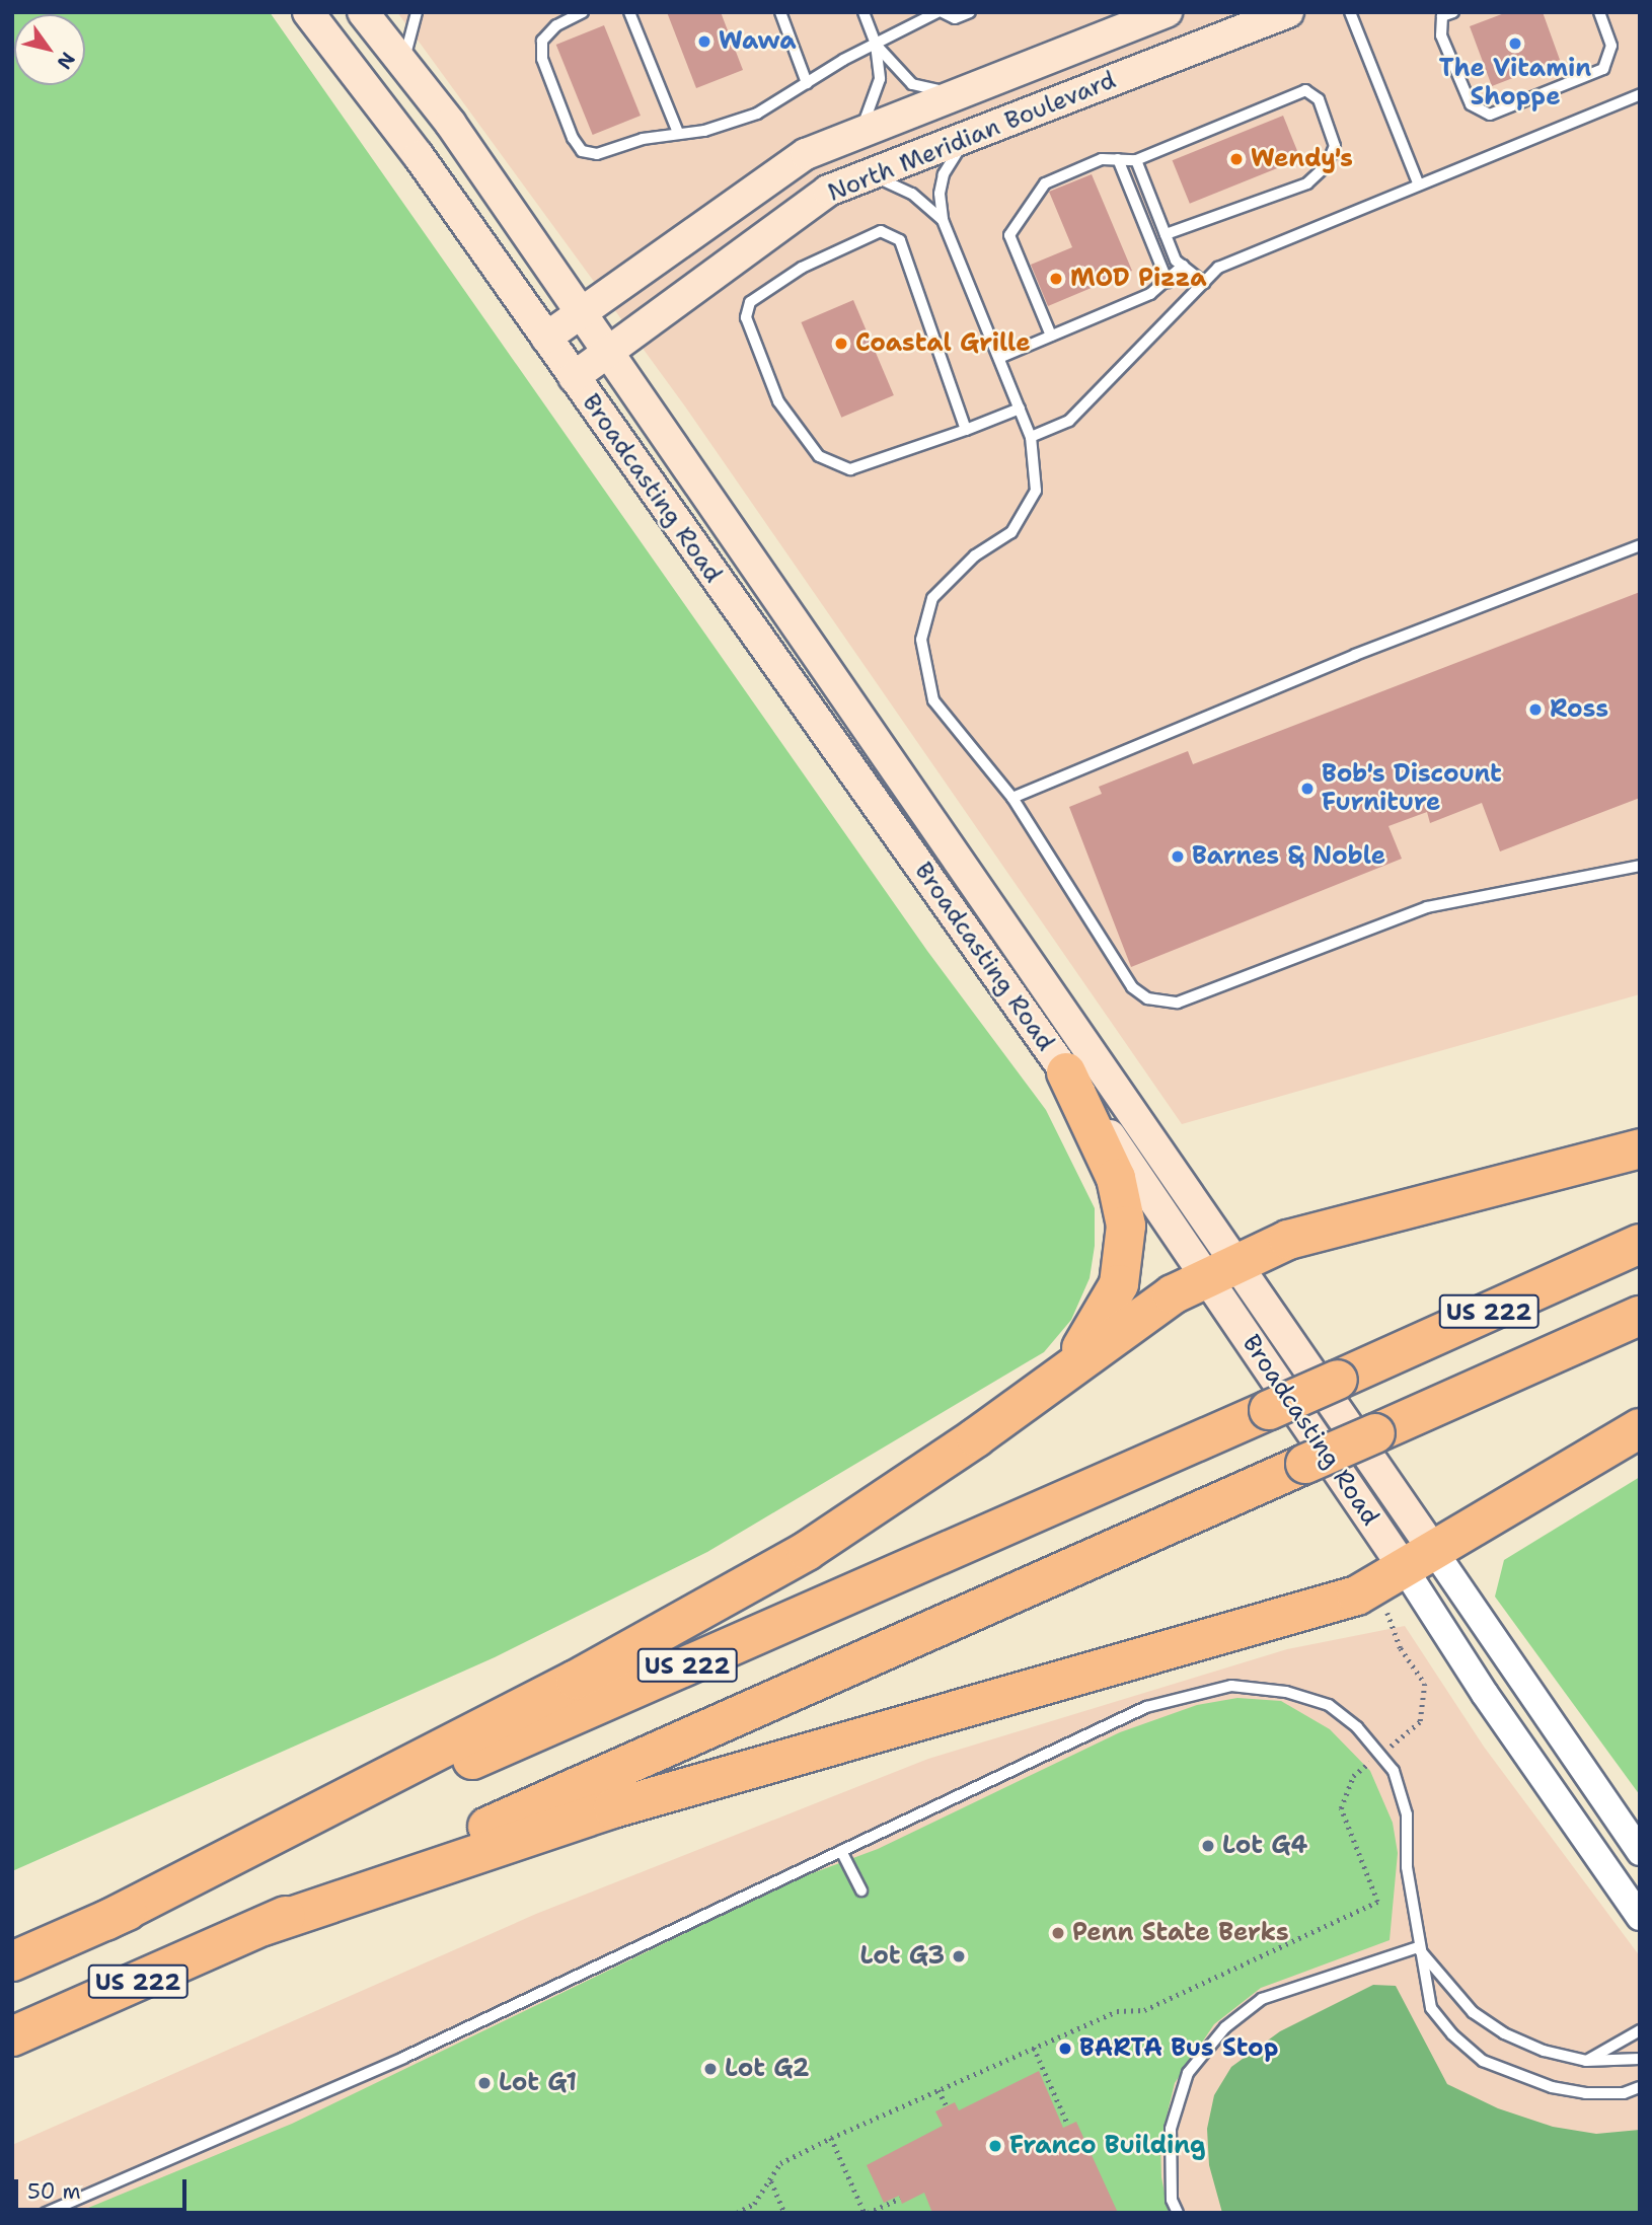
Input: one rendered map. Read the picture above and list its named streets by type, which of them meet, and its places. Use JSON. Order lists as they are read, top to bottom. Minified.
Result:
{"streets":{"highway":["US 222"],"main road":["North Meridian Boulevard","Broadcasting Road"]},"crossings":[["North Meridian Boulevard","Broadcasting Road"]],"places":["Wawa","The Vitamin Shoppe","Wendy's","MOD Pizza","Coastal Grille","Ross","Bob's Discount Furniture","Barnes & Noble","Lot G4","Penn State Berks","Lot G3","BARTA Bus Stop","Lot G2","Lot G1","Franco Building"],"scale_bar":"50 m","north":"bottom right"}
